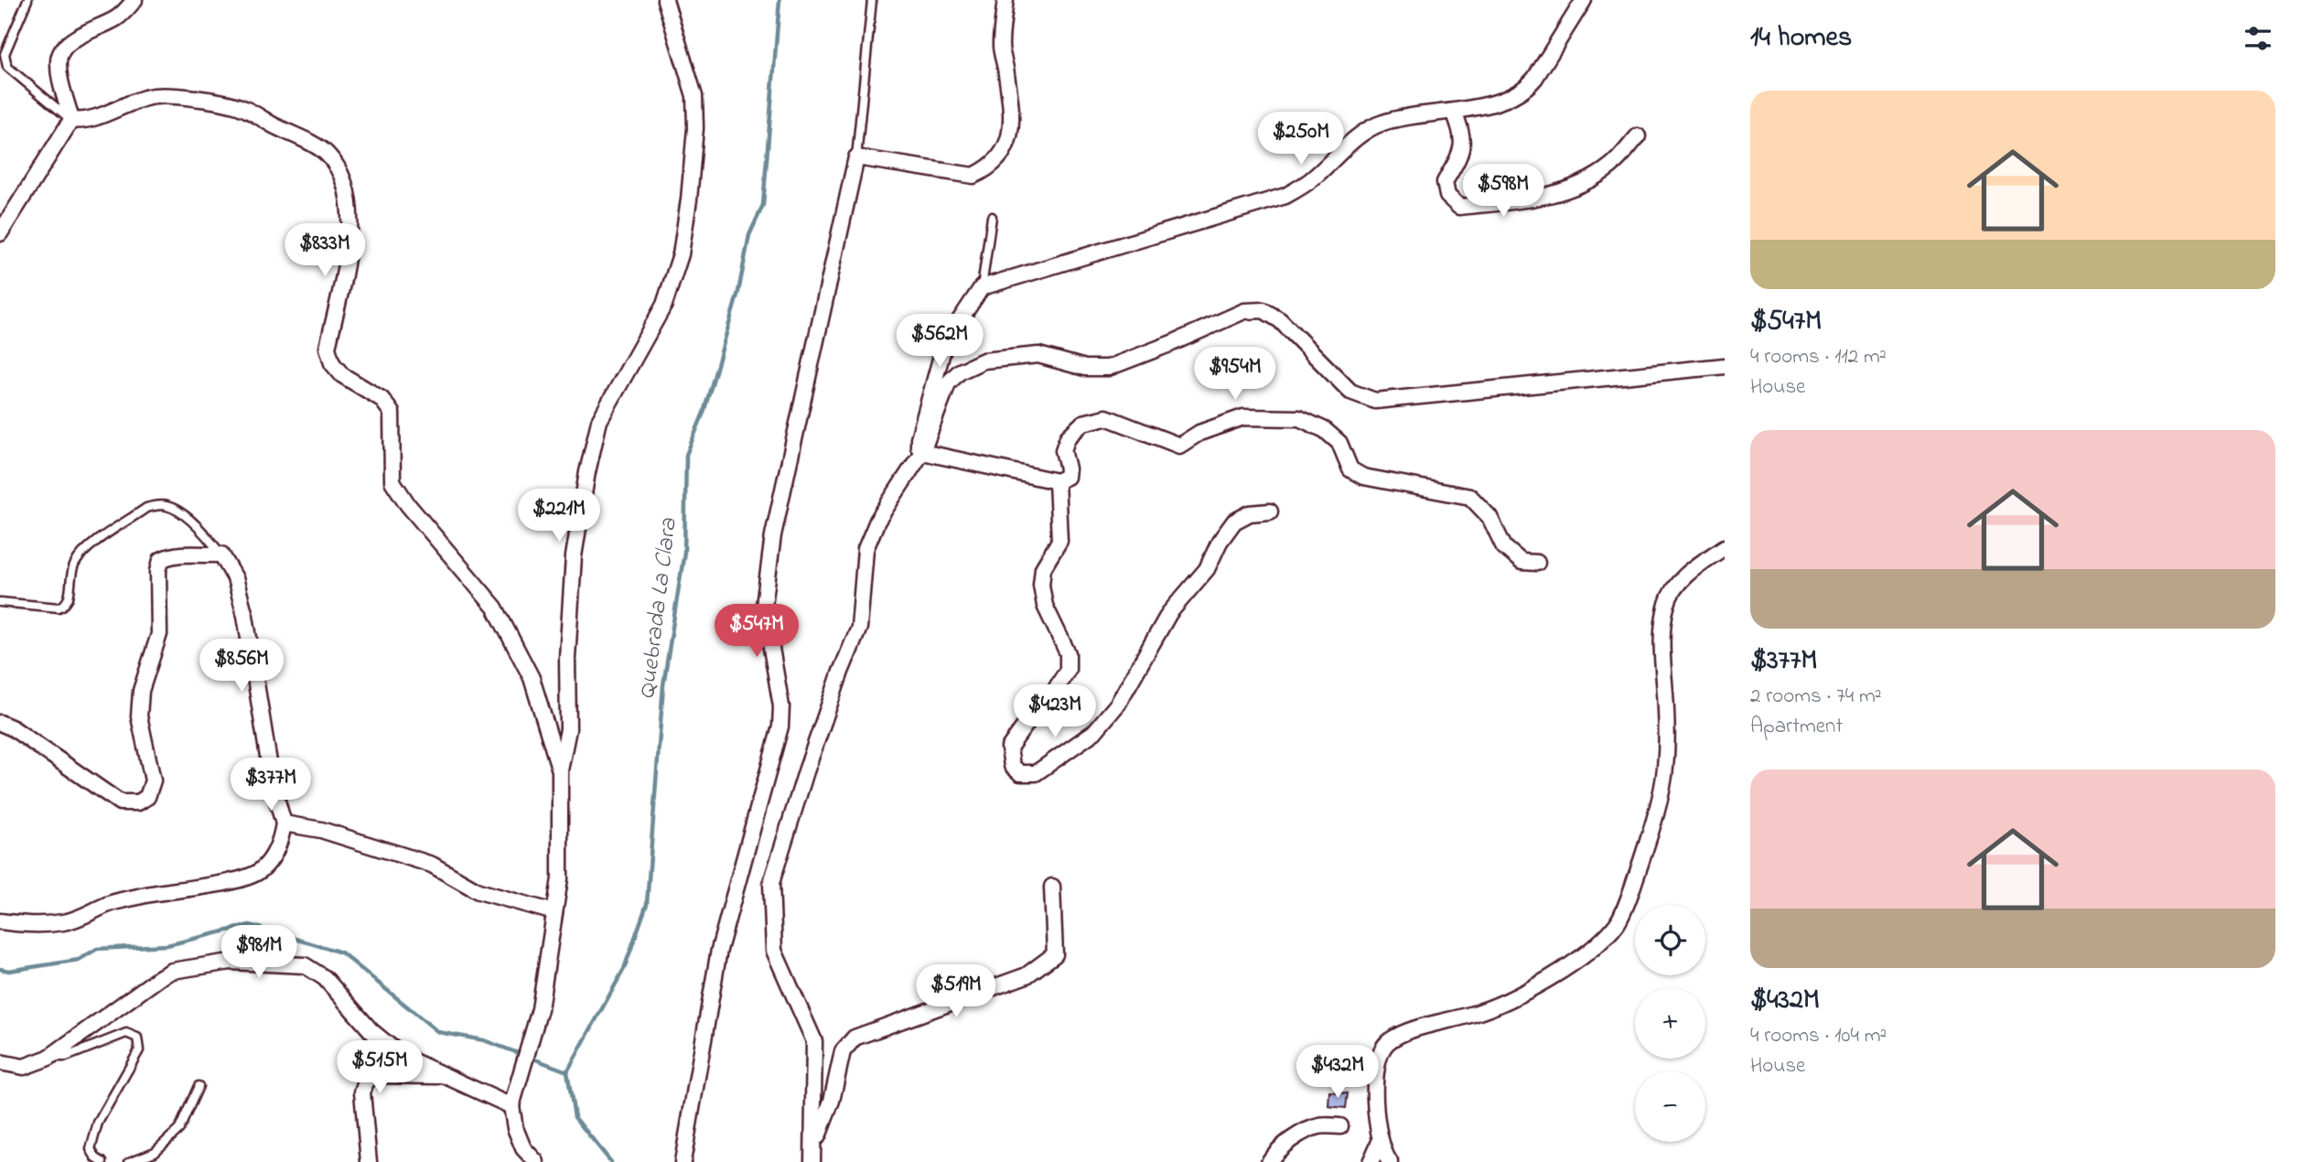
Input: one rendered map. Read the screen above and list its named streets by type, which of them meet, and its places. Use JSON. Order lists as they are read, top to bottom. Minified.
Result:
{"water":["Quebrada La Clara"],"page":{"heading":"14 homes","list":[{"name":"$547M","note":"4 rooms · 112 m² · House"},{"name":"$377M","note":"2 rooms · 74 m² · Apartment"},{"name":"$432M","note":"4 rooms · 104 m² · House"}],"price":["$250M","$598M","$833M","$562M","$954M","$221M","$547M","$856M","$423M","$377M","$981M","$519M","$515M","$432M"],"map_buttons":["+","−"]}}
